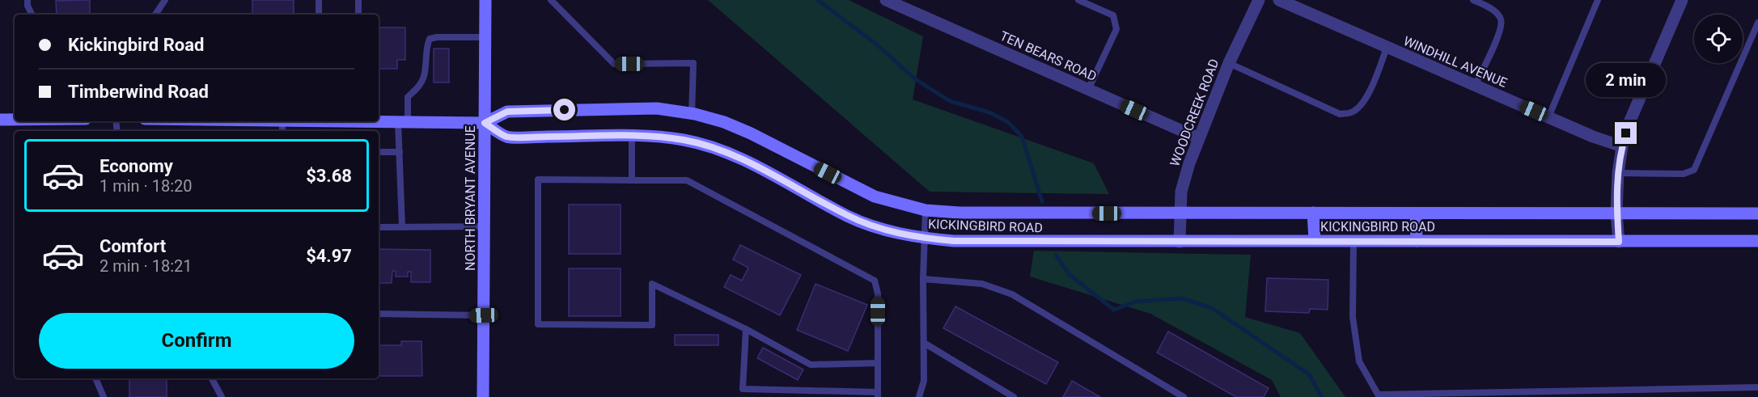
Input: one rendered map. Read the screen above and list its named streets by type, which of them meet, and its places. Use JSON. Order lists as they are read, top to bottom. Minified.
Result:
{"streets":{"street":["TEN BEARS ROAD","WINDHILL AVENUE","WOODCREEK ROAD","NORTH BRYANT AVENUE","KICKINGBIRD ROAD"]},"crossings":[["TEN BEARS ROAD","WOODCREEK ROAD"],["WOODCREEK ROAD","KICKINGBIRD ROAD"],["NORTH BRYANT AVENUE","KICKINGBIRD ROAD"]],"page":{"banner":["Kickingbird Road","Timberwind Road"],"bubble":"2 min","list":[{"name":"Economy","note":"1 min · 18:20","value":"$3.68"},{"name":"Comfort","note":"2 min · 18:21","value":"$4.97"}],"buttons":"Confirm"}}
